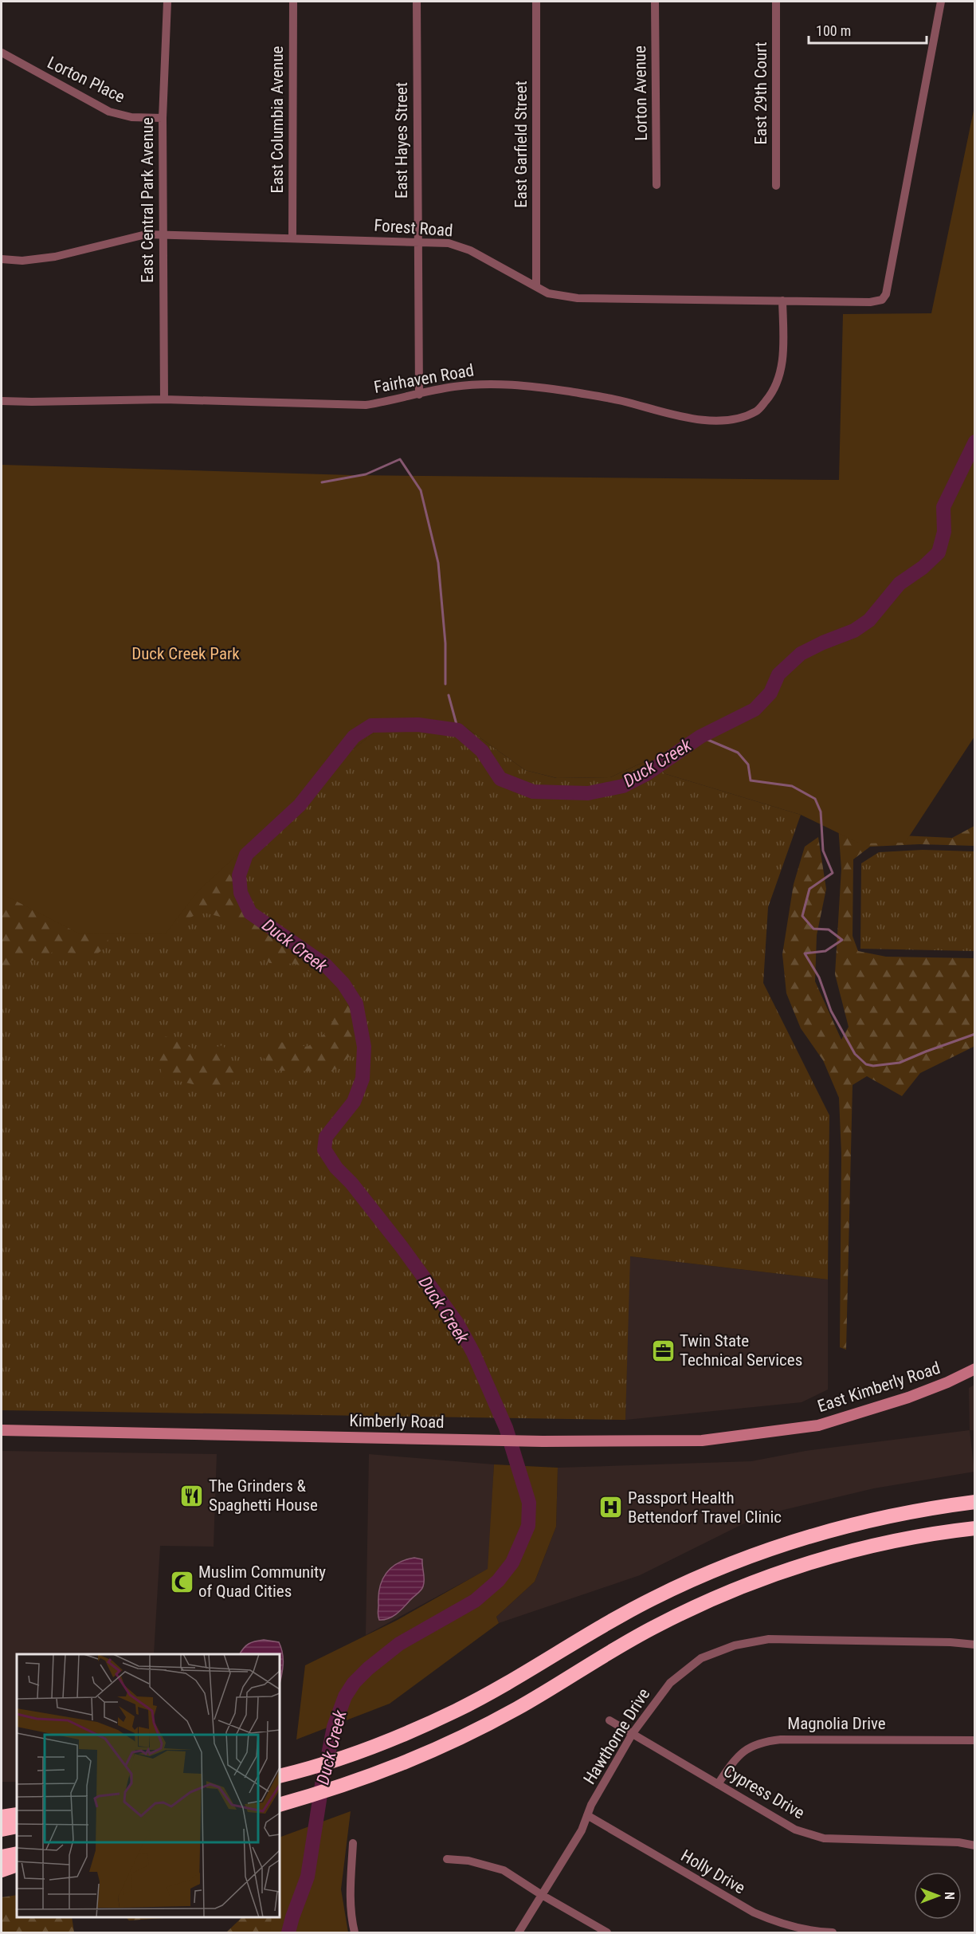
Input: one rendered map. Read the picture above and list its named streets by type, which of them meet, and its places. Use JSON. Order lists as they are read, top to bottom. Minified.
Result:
{"streets":{"main road":["East Kimberly Road","Kimberly Road"],"street":["Lorton Place","Lorton Avenue","East 29th Court","East Columbia Avenue","East Hayes Street","East Garfield Street","East Central Park Avenue","Forest Road","Fairhaven Road","Magnolia Drive","Hawthorne Drive","Cypress Drive","Holly Drive"]},"crossings":[["Lorton Place","East Central Park Avenue"],["East Columbia Avenue","Forest Road"],["East Hayes Street","Forest Road"],["East Hayes Street","Fairhaven Road"],["East Garfield Street","Forest Road"],["East Central Park Avenue","Forest Road"],["East Central Park Avenue","Fairhaven Road"],["Forest Road","Fairhaven Road"],["East Kimberly Road","Kimberly Road"],["Magnolia Drive","Cypress Drive"],["Hawthorne Drive","Cypress Drive"],["Hawthorne Drive","Holly Drive"]],"water":["Duck Creek"],"parks":["Duck Creek Park"],"places":{"office":["Twin State Technical Services"],"restaurant":["The Grinders & Spaghetti House"],"hospital":["Passport Health Bettendorf Travel Clinic"],"mosque":["Muslim Community of Quad Cities"]},"scale_bar":"100 m","north":"right"}
